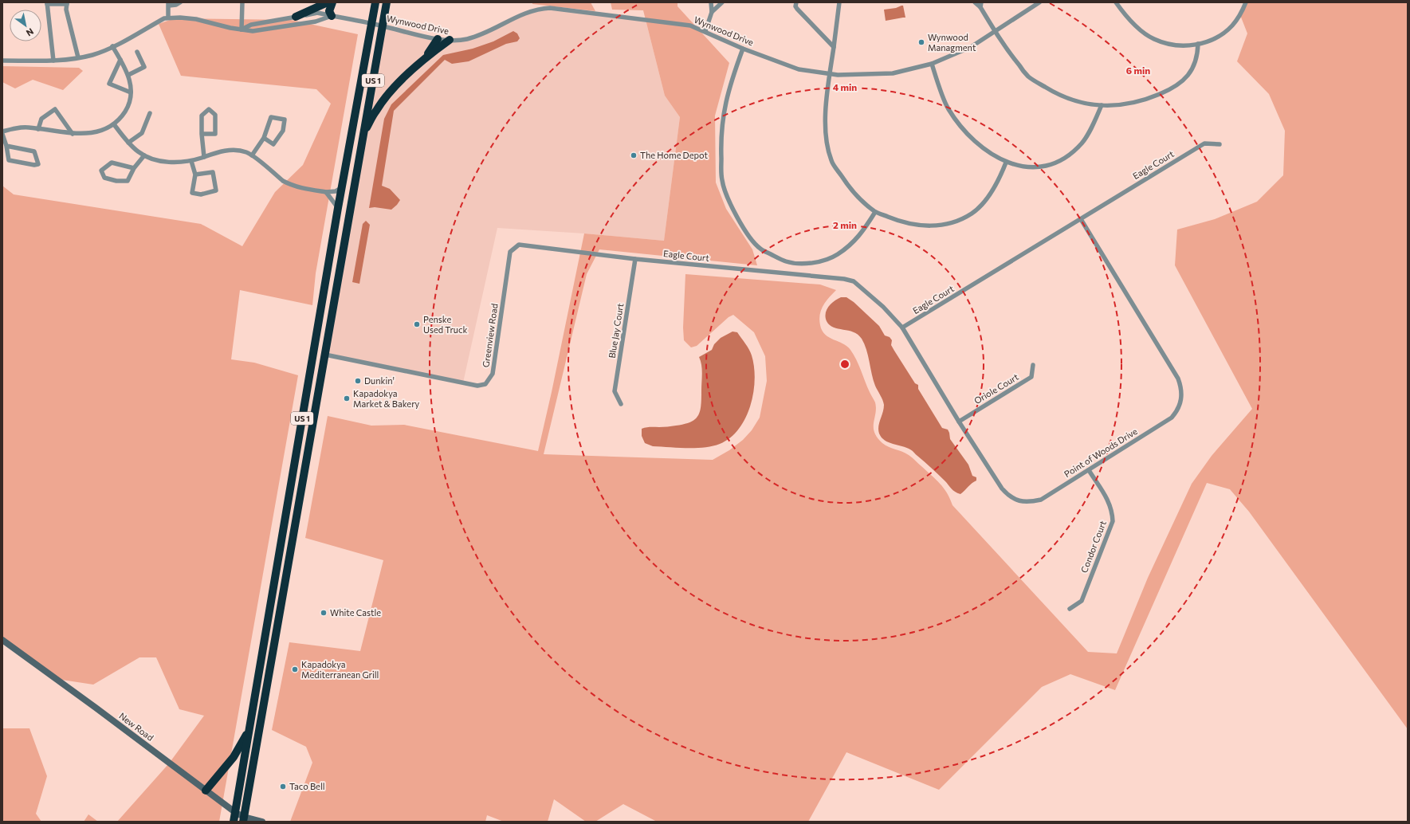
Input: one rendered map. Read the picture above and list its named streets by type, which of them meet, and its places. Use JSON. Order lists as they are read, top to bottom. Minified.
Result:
{"streets":{"highway":["US 1"],"street":["Wynwood Drive","Eagle Court","Blue Jay Court","Greenview Road","Oriole Court","Point of Woods Drive","Condor Court","New Road"]},"crossings":[["Wynwood Drive","US 1"],["US 1","Greenview Road"],["US 1","New Road"],["Eagle Court","Blue Jay Court"],["Eagle Court","Greenview Road"],["Eagle Court","Point of Woods Drive"],["Blue Jay Court","Greenview Road"],["Oriole Court","Point of Woods Drive"],["Point of Woods Drive","Condor Court"]],"places":["Wynwood Managment","The Home Depot","Penske Used Truck","Dunkin'","Kapadokya Market & Bakery","White Castle","Kapadokya Mediterranean Grill","Taco Bell"],"north":"bottom right","rings":["6 min","4 min","2 min"]}
